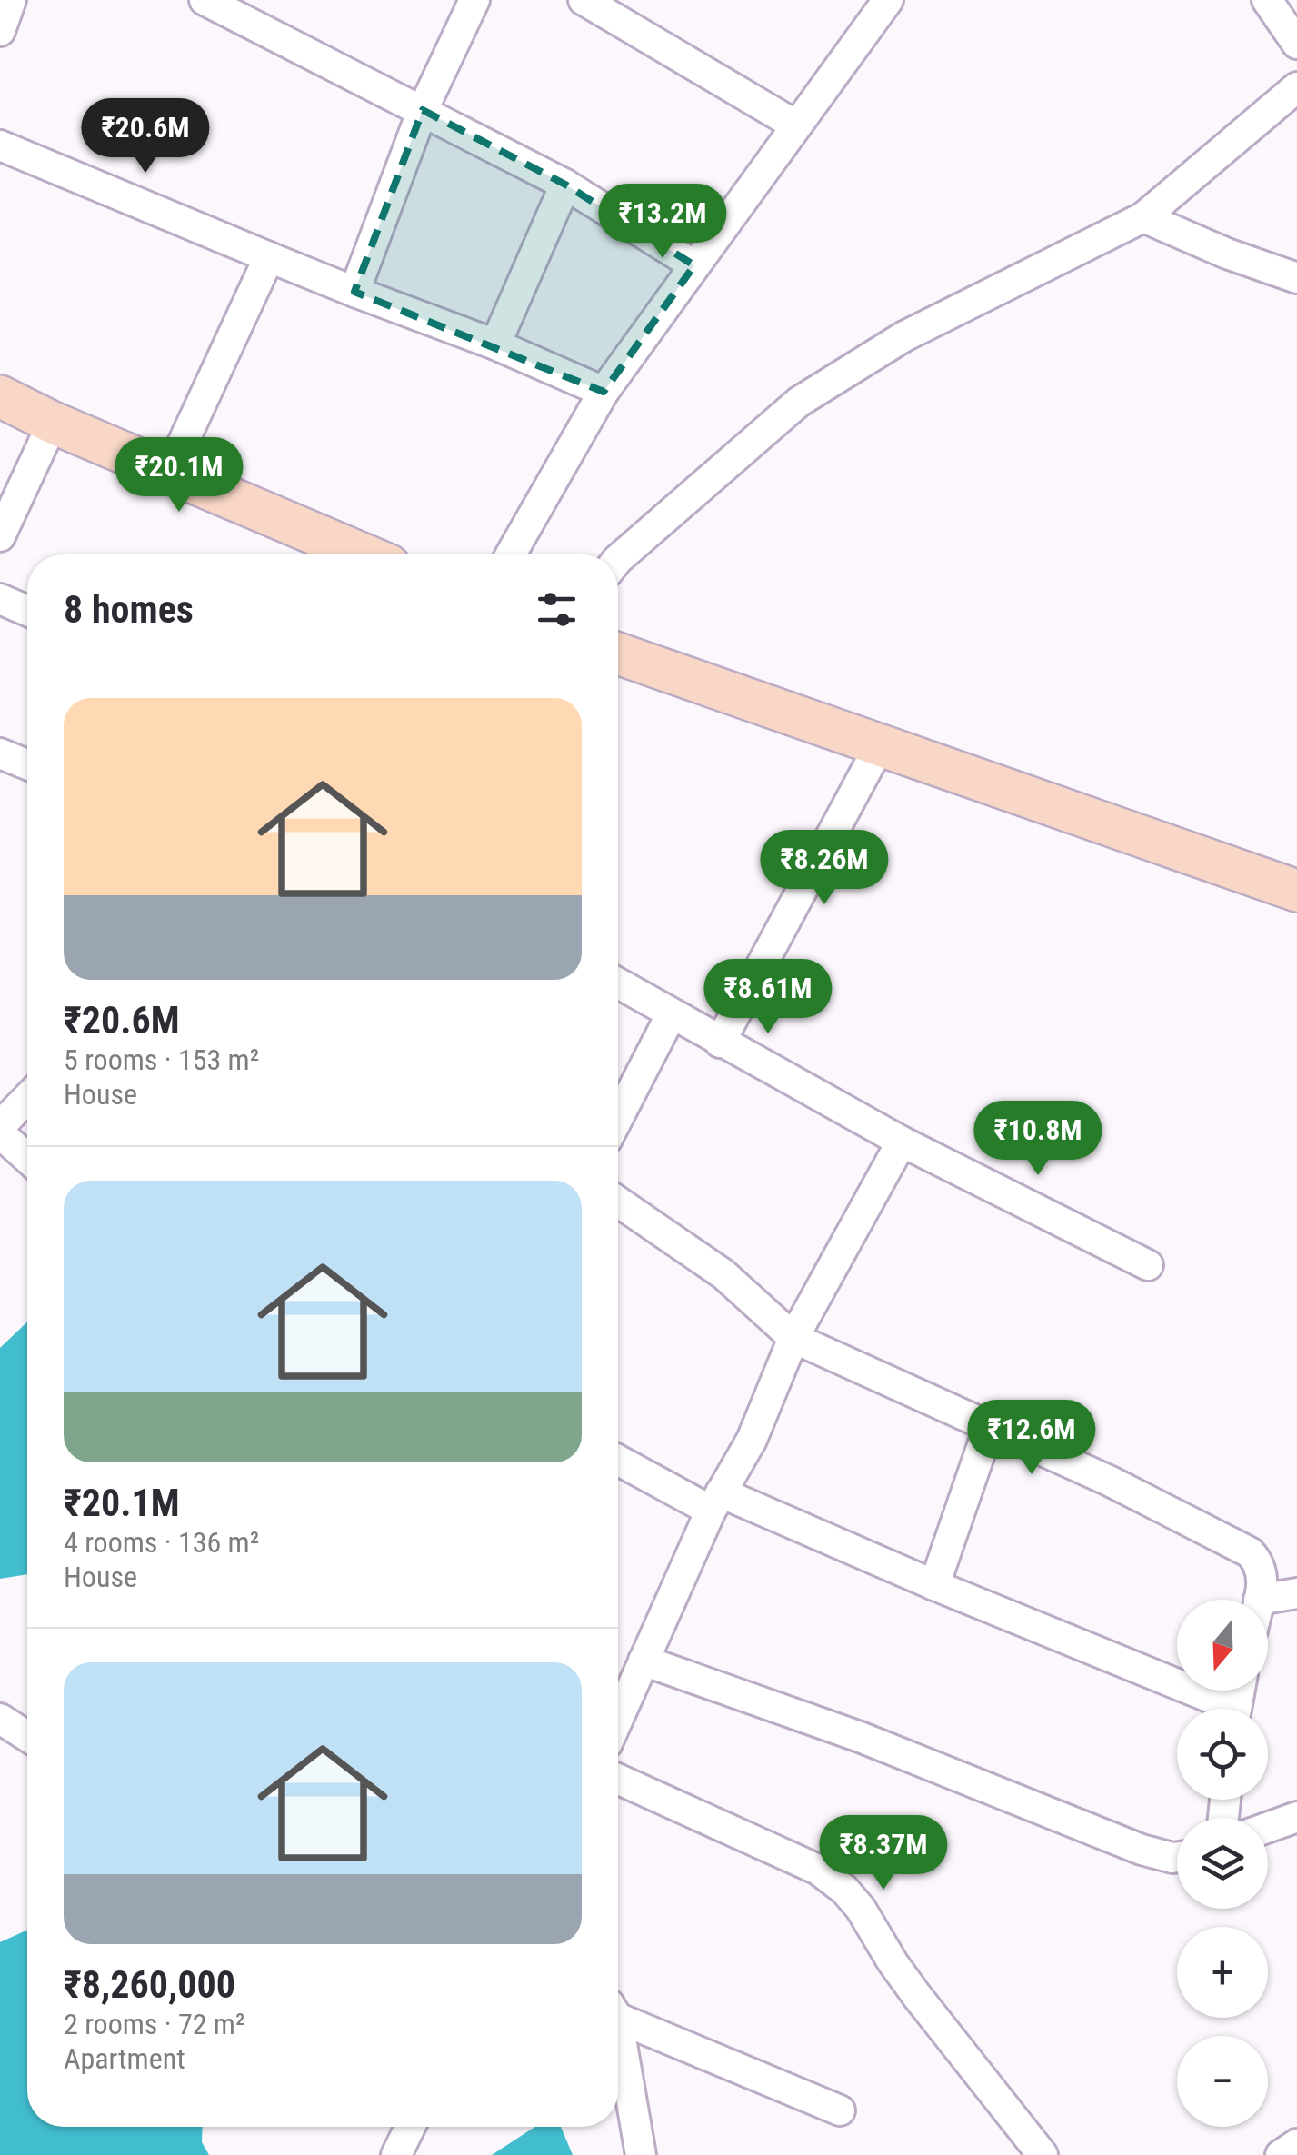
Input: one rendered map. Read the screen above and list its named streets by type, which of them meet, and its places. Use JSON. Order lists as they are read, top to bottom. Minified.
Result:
{"north":"bottom","page":{"price":["₹20.6M","₹13.2M","₹20.1M","₹8.26M","₹8.61M","₹10.8M","₹12.6M","₹8.37M"],"heading":"8 homes","list":[{"name":"₹20.6M","note":"5 rooms · 153 m² · House"},{"name":"₹20.1M","note":"4 rooms · 136 m² · House"},{"name":"₹8,260,000","note":"2 rooms · 72 m² · Apartment"}],"map_buttons":["+","−"]}}
